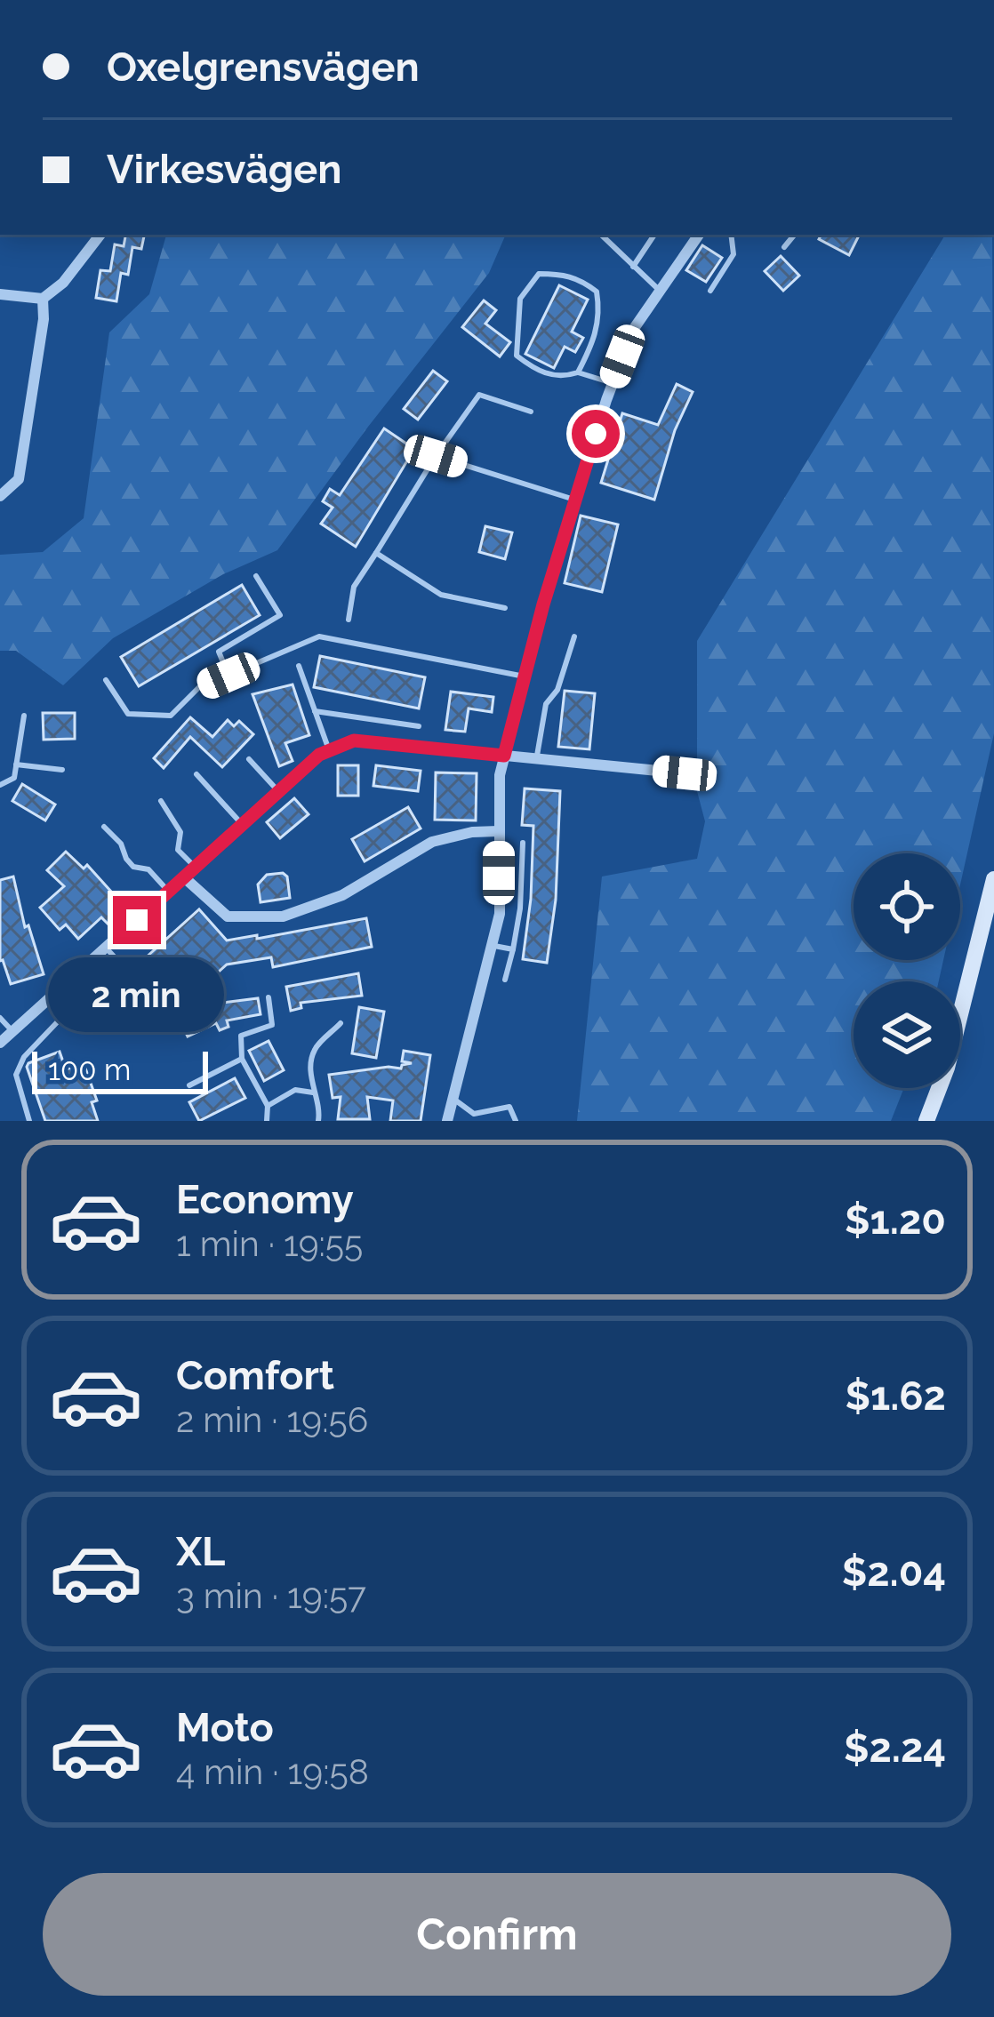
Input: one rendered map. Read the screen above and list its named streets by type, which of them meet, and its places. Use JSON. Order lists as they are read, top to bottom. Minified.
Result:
{"scale_bar":"100 m","page":{"banner":["Oxelgrensvägen","Virkesvägen"],"bubble":"2 min","scale":"100 m","list":[{"name":"Economy","note":"1 min · 19:55","value":"$1.20"},{"name":"Comfort","note":"2 min · 19:56","value":"$1.62"},{"name":"XL","note":"3 min · 19:57","value":"$2.04"},{"name":"Moto","note":"4 min · 19:58","value":"$2.24"}],"buttons":"Confirm"}}
